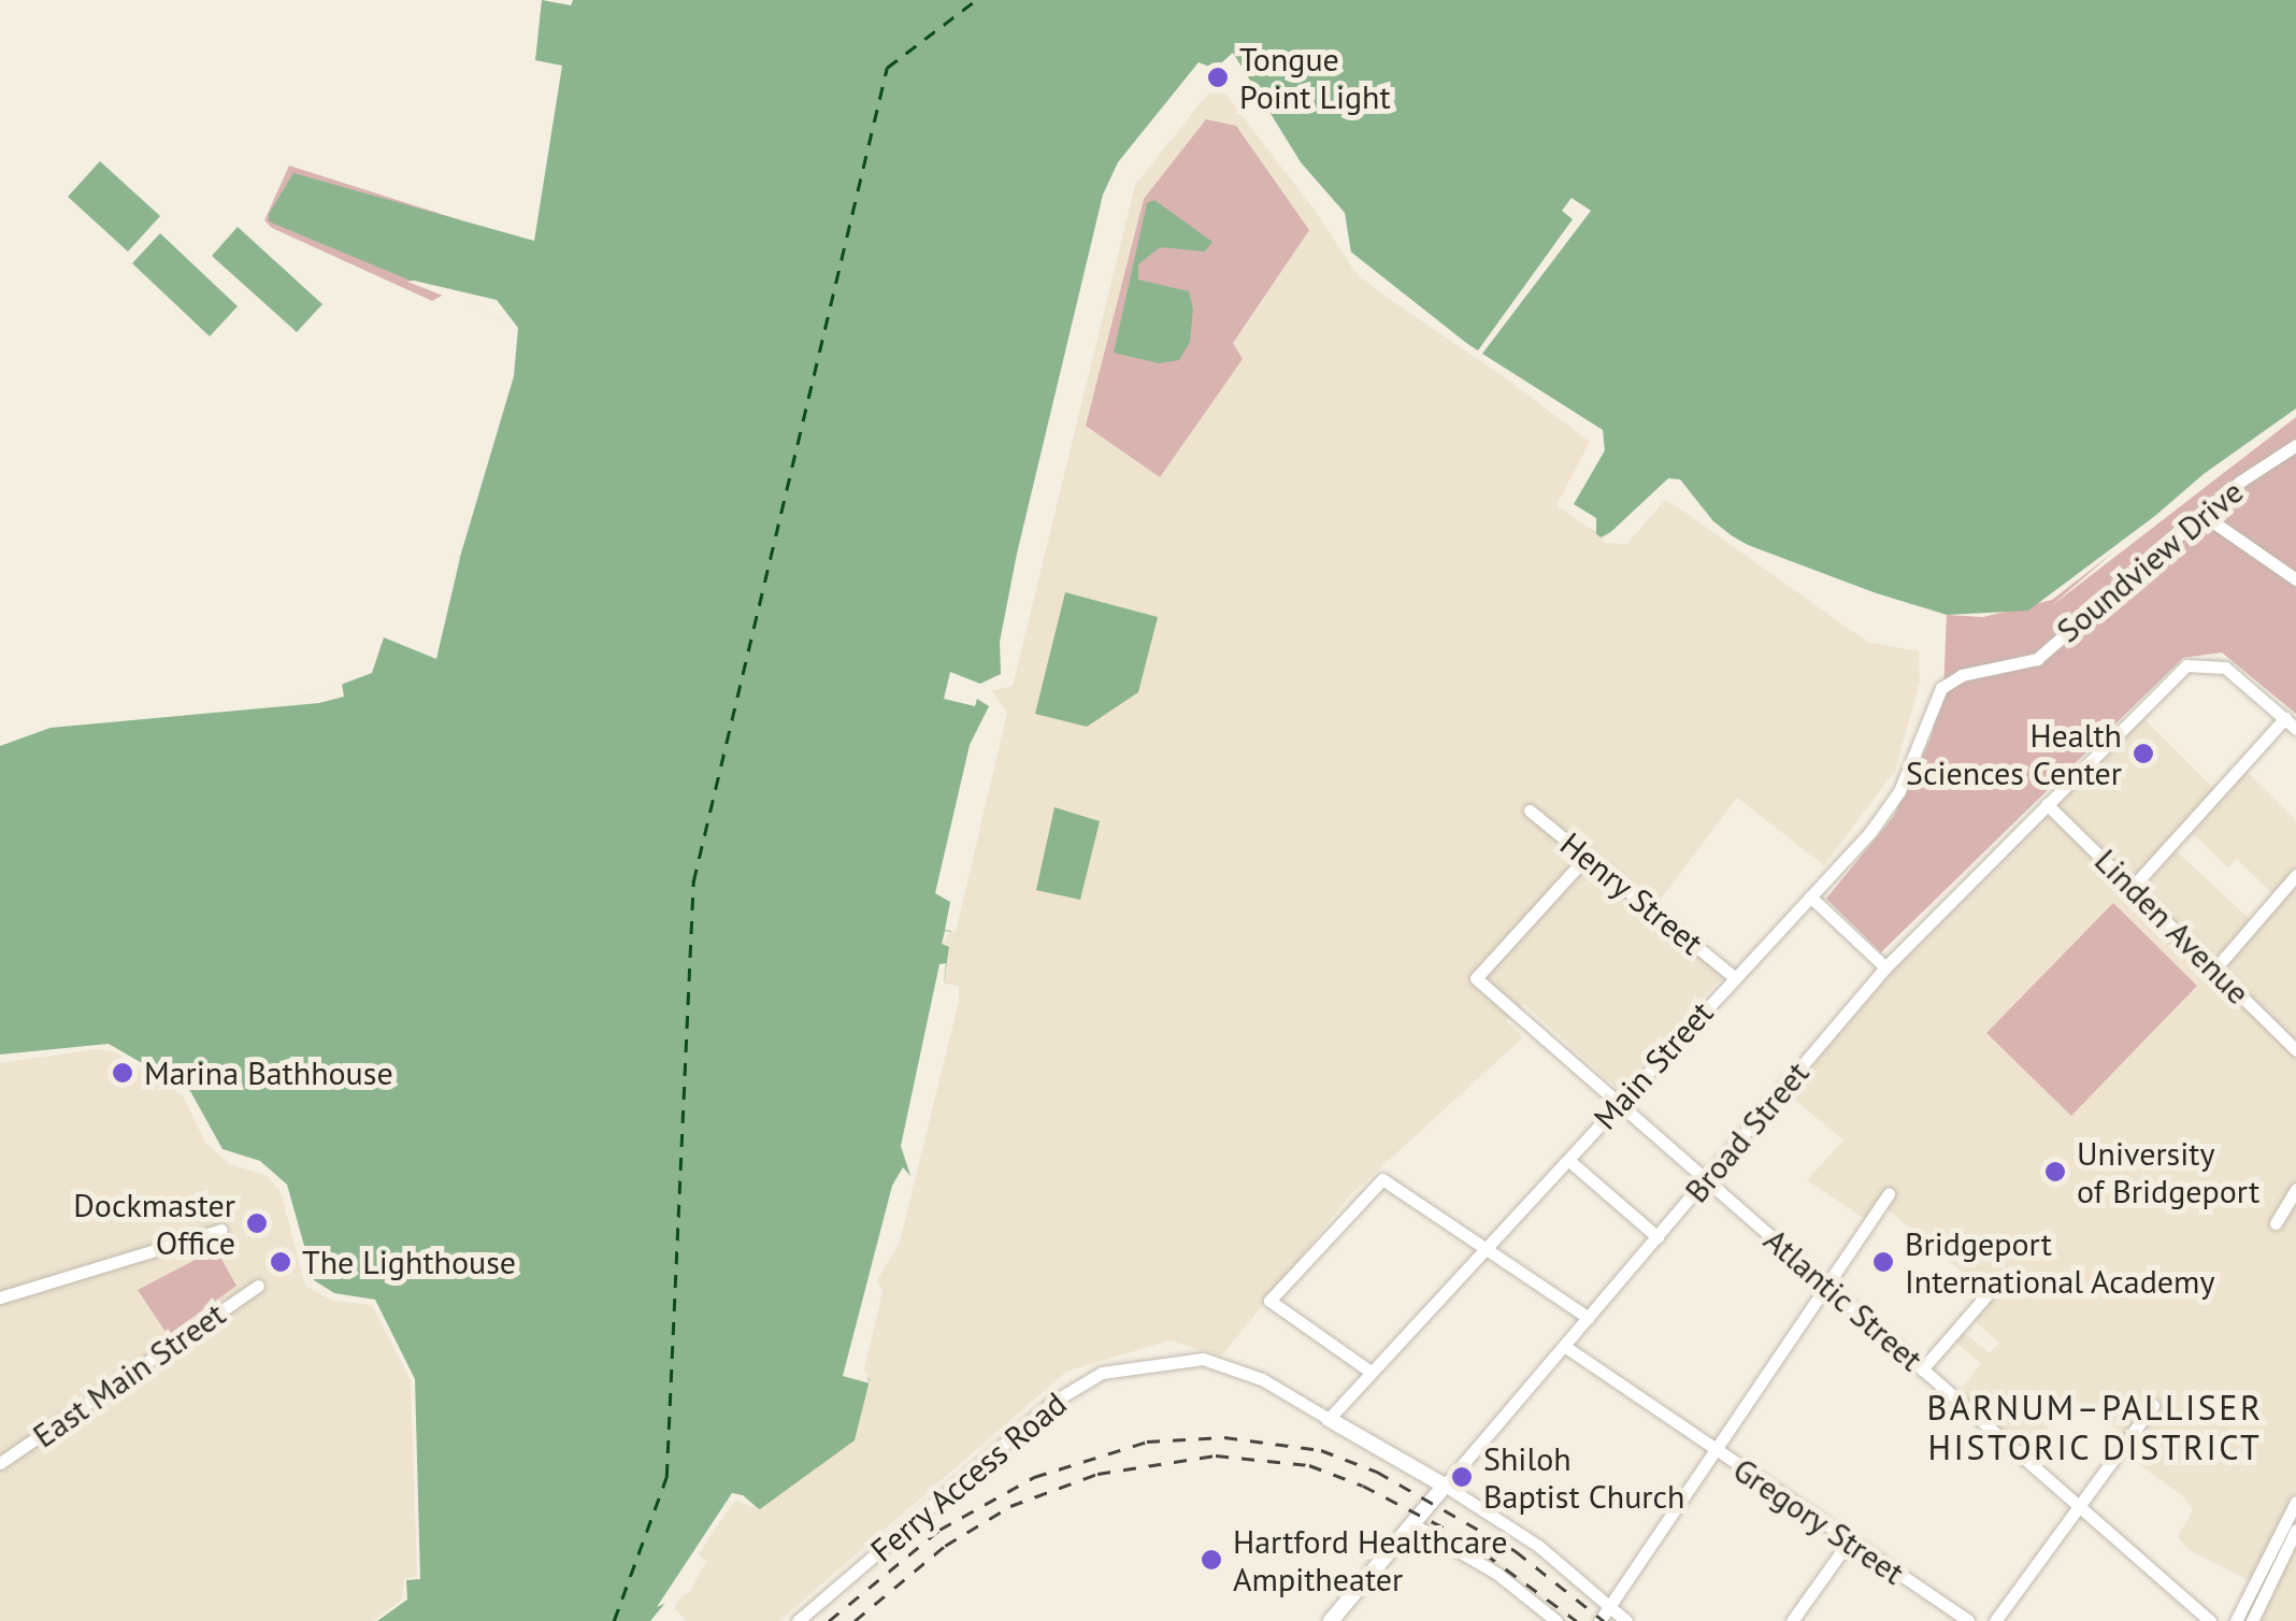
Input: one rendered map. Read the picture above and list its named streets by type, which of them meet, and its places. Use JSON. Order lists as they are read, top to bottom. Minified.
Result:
{"streets":{"main road":["Broad Street","Ferry Access Road"],"street":["Soundview Drive","Henry Street","Linden Avenue","Main Street","Atlantic Street","East Main Street","Gregory Street"]},"crossings":[["Soundview Drive","Main Street"],["Henry Street","Main Street"],["Henry Street","Atlantic Street"],["Linden Avenue","Broad Street"],["Main Street","Atlantic Street"],["Main Street","Ferry Access Road"],["Broad Street","Atlantic Street"],["Broad Street","Ferry Access Road"],["Broad Street","Gregory Street"]],"districts":["BARNUM–PALLISER HISTORIC DISTRICT"],"places":["Tongue Point Light","Health Sciences Center","Marina Bathhouse","University of Bridgeport","Dockmaster Office","The Lighthouse","Bridgeport International Academy","Shiloh Baptist Church","Hartford Healthcare Ampitheater"]}
